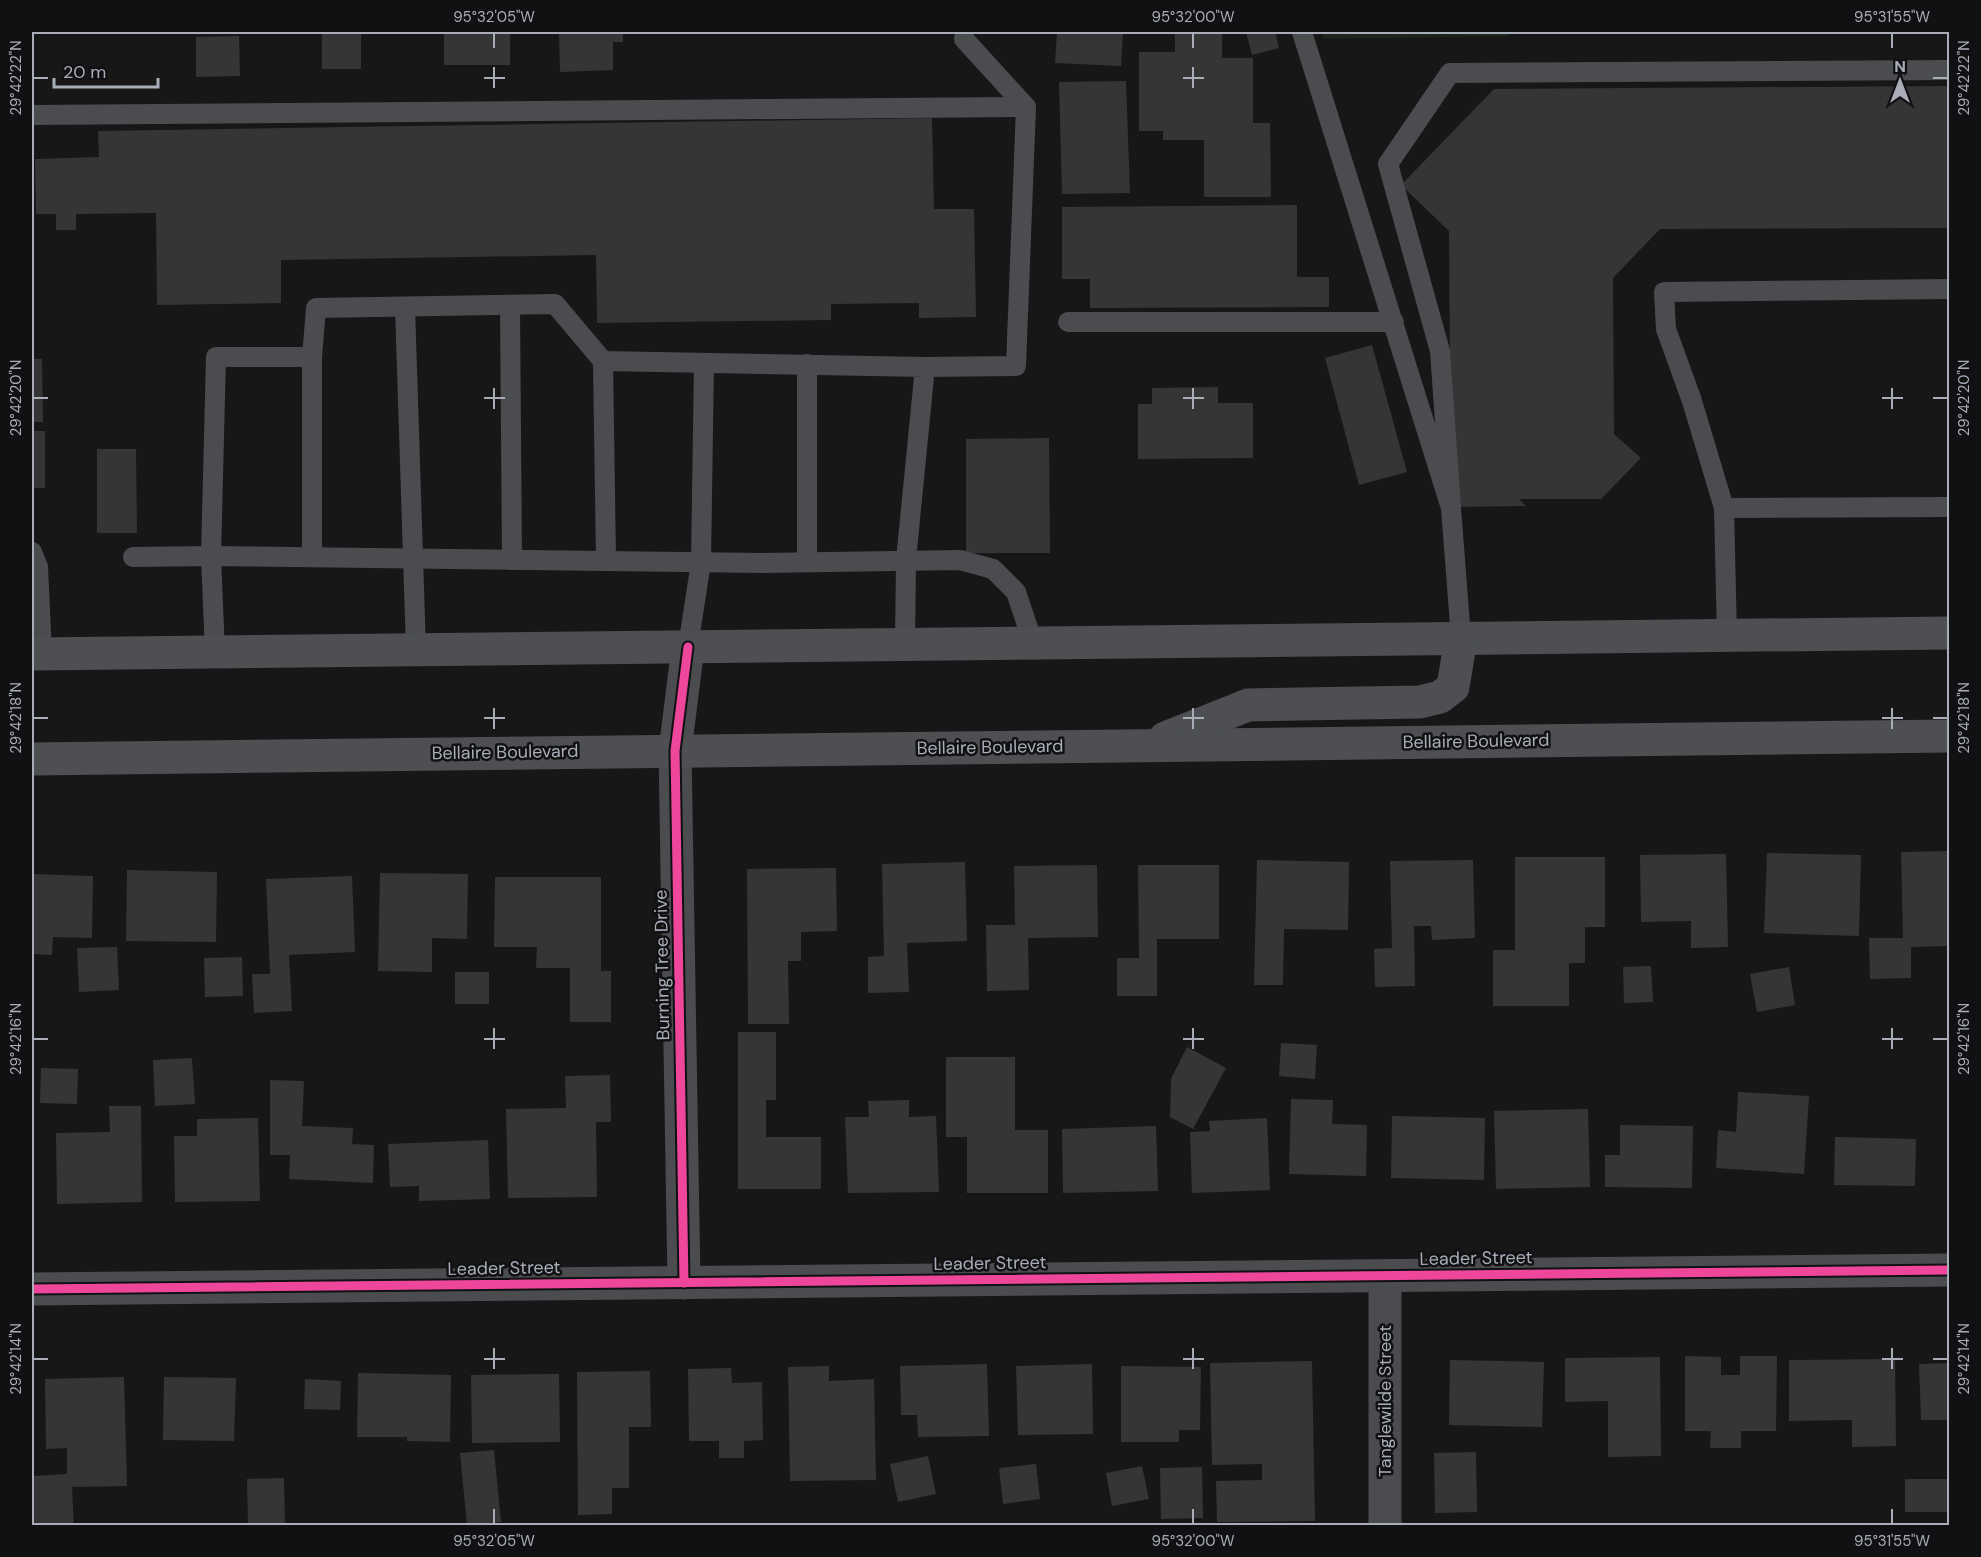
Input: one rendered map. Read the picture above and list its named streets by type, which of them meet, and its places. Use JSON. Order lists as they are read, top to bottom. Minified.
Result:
{"streets":{"main road":["Bellaire Boulevard"],"street":["Burning Tree Drive","Leader Street","Tanglewilde Street"]},"crossings":[["Bellaire Boulevard","Burning Tree Drive"],["Burning Tree Drive","Leader Street"],["Leader Street","Tanglewilde Street"]],"scale_bar":"20 m","north":"top","coordinates":["95°32'05\"W","95°32'00\"W","95°31'55\"W","29°42'22\"N","29°42'20\"N","29°42'18\"N","29°42'16\"N","29°42'14\"N"]}
